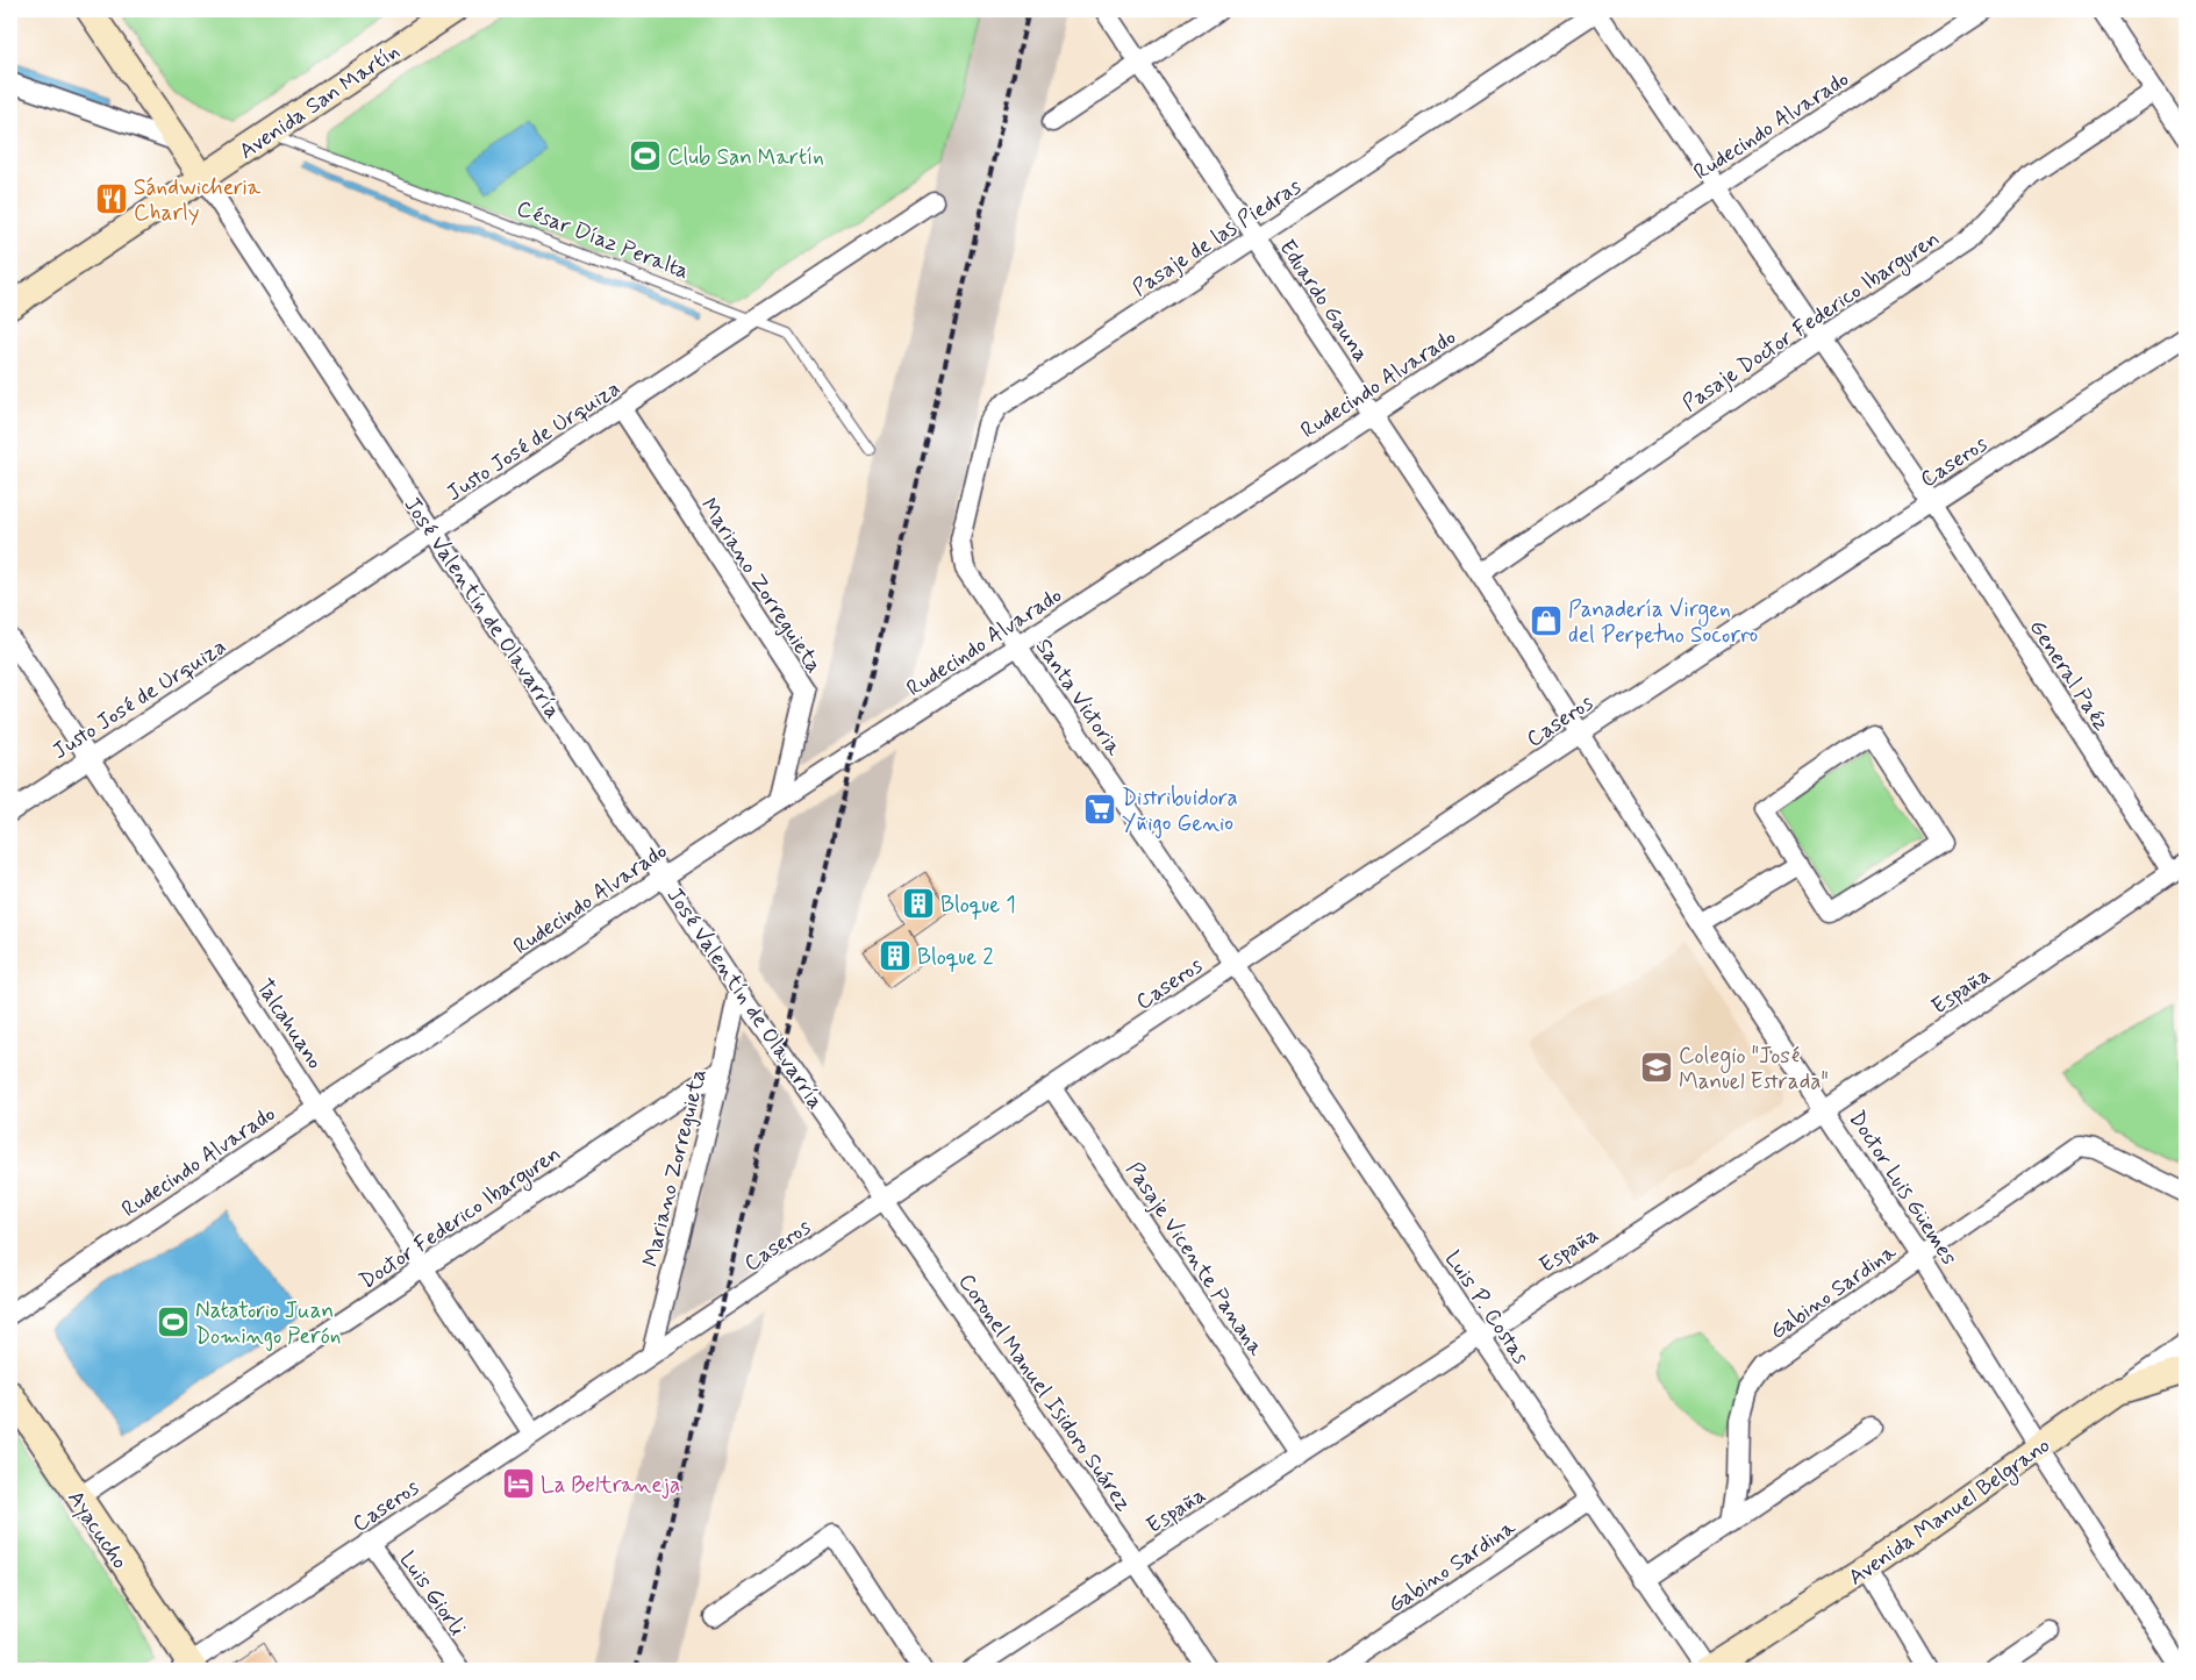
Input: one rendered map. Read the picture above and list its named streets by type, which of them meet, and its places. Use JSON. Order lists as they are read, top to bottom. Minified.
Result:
{"streets":{"main road":["Avenida San Martín","José Valentín de Olavarría","Avenida Manuel Belgrano","Ayacucho"],"street":["Rudecindo Alvarado","Pasaje de las Piedras","Eduardo Gauna","Pasaje Doctor Federico Ibarguren","Justo José de Urquiza","Caseros","Mariano Zorreguieta","General Paéz","Santa Victoria","España","Talcahuano","Doctor Luis Güemes","Doctor Federico Ibarguren","Pasaje Vicente Panana","Gabino Sardina","Luis P. Costas","Coronel Manuel Isidoro Suárez","Luis Giorli"],"lane":["César Díaz Peralta"]},"crossings":[["Avenida San Martín","César Díaz Peralta"],["Avenida San Martín","José Valentín de Olavarría"],["Rudecindo Alvarado","Eduardo Gauna"],["Rudecindo Alvarado","Mariano Zorreguieta"],["Rudecindo Alvarado","José Valentín de Olavarría"],["Rudecindo Alvarado","General Paéz"],["Rudecindo Alvarado","Santa Victoria"],["Rudecindo Alvarado","Talcahuano"],["Pasaje de las Piedras","Eduardo Gauna"],["Pasaje de las Piedras","General Paéz"],["Pasaje de las Piedras","Santa Victoria"],["César Díaz Peralta","Justo José de Urquiza"],["Eduardo Gauna","Pasaje Doctor Federico Ibarguren"],["Eduardo Gauna","Caseros"],["Eduardo Gauna","Doctor Luis Güemes"],["Pasaje Doctor Federico Ibarguren","General Paéz"],["Justo José de Urquiza","Mariano Zorreguieta"],["Justo José de Urquiza","José Valentín de Olavarría"],["Justo José de Urquiza","Talcahuano"],["Caseros","Mariano Zorreguieta"],["Caseros","José Valentín de Olavarría"],["Caseros","General Paéz"],["Caseros","Santa Victoria"],["Caseros","Talcahuano"],["Caseros","Doctor Luis Güemes"],["Caseros","Pasaje Vicente Panana"],["Caseros","Luis P. Costas"],["Caseros","Coronel Manuel Isidoro Suárez"],["Caseros","Ayacucho"],["Caseros","Luis Giorli"],["Mariano Zorreguieta","José Valentín de Olavarría"],["Mariano Zorreguieta","Doctor Federico Ibarguren"],["José Valentín de Olavarría","Coronel Manuel Isidoro Suárez"],["General Paéz","España"],["Santa Victoria","Luis P. Costas"],["España","Doctor Luis Güemes"],["España","Pasaje Vicente Panana"],["España","Luis P. Costas"],["España","Coronel Manuel Isidoro Suárez"],["Talcahuano","Doctor Federico Ibarguren"],["Doctor Luis Güemes","Gabino Sardina"],["Doctor Luis Güemes","Avenida Manuel Belgrano"],["Doctor Federico Ibarguren","Ayacucho"],["Gabino Sardina","Luis P. Costas"],["Luis P. Costas","Avenida Manuel Belgrano"]],"places":{"sports":["Club San Martín","Natatorio Juan Domingo Perón"],"restaurant":["Sándwicheria Charly"],"shop":["Panadería Virgen del Perpetuo Socorro"],"supermarket":["Distribuidora Yñigo Genio"],"building":["Bloque 1","Bloque 2"],"school or university":["Colegio \"José Manuel Estrada\""],"hotel":["La Beltraneja"]}}
